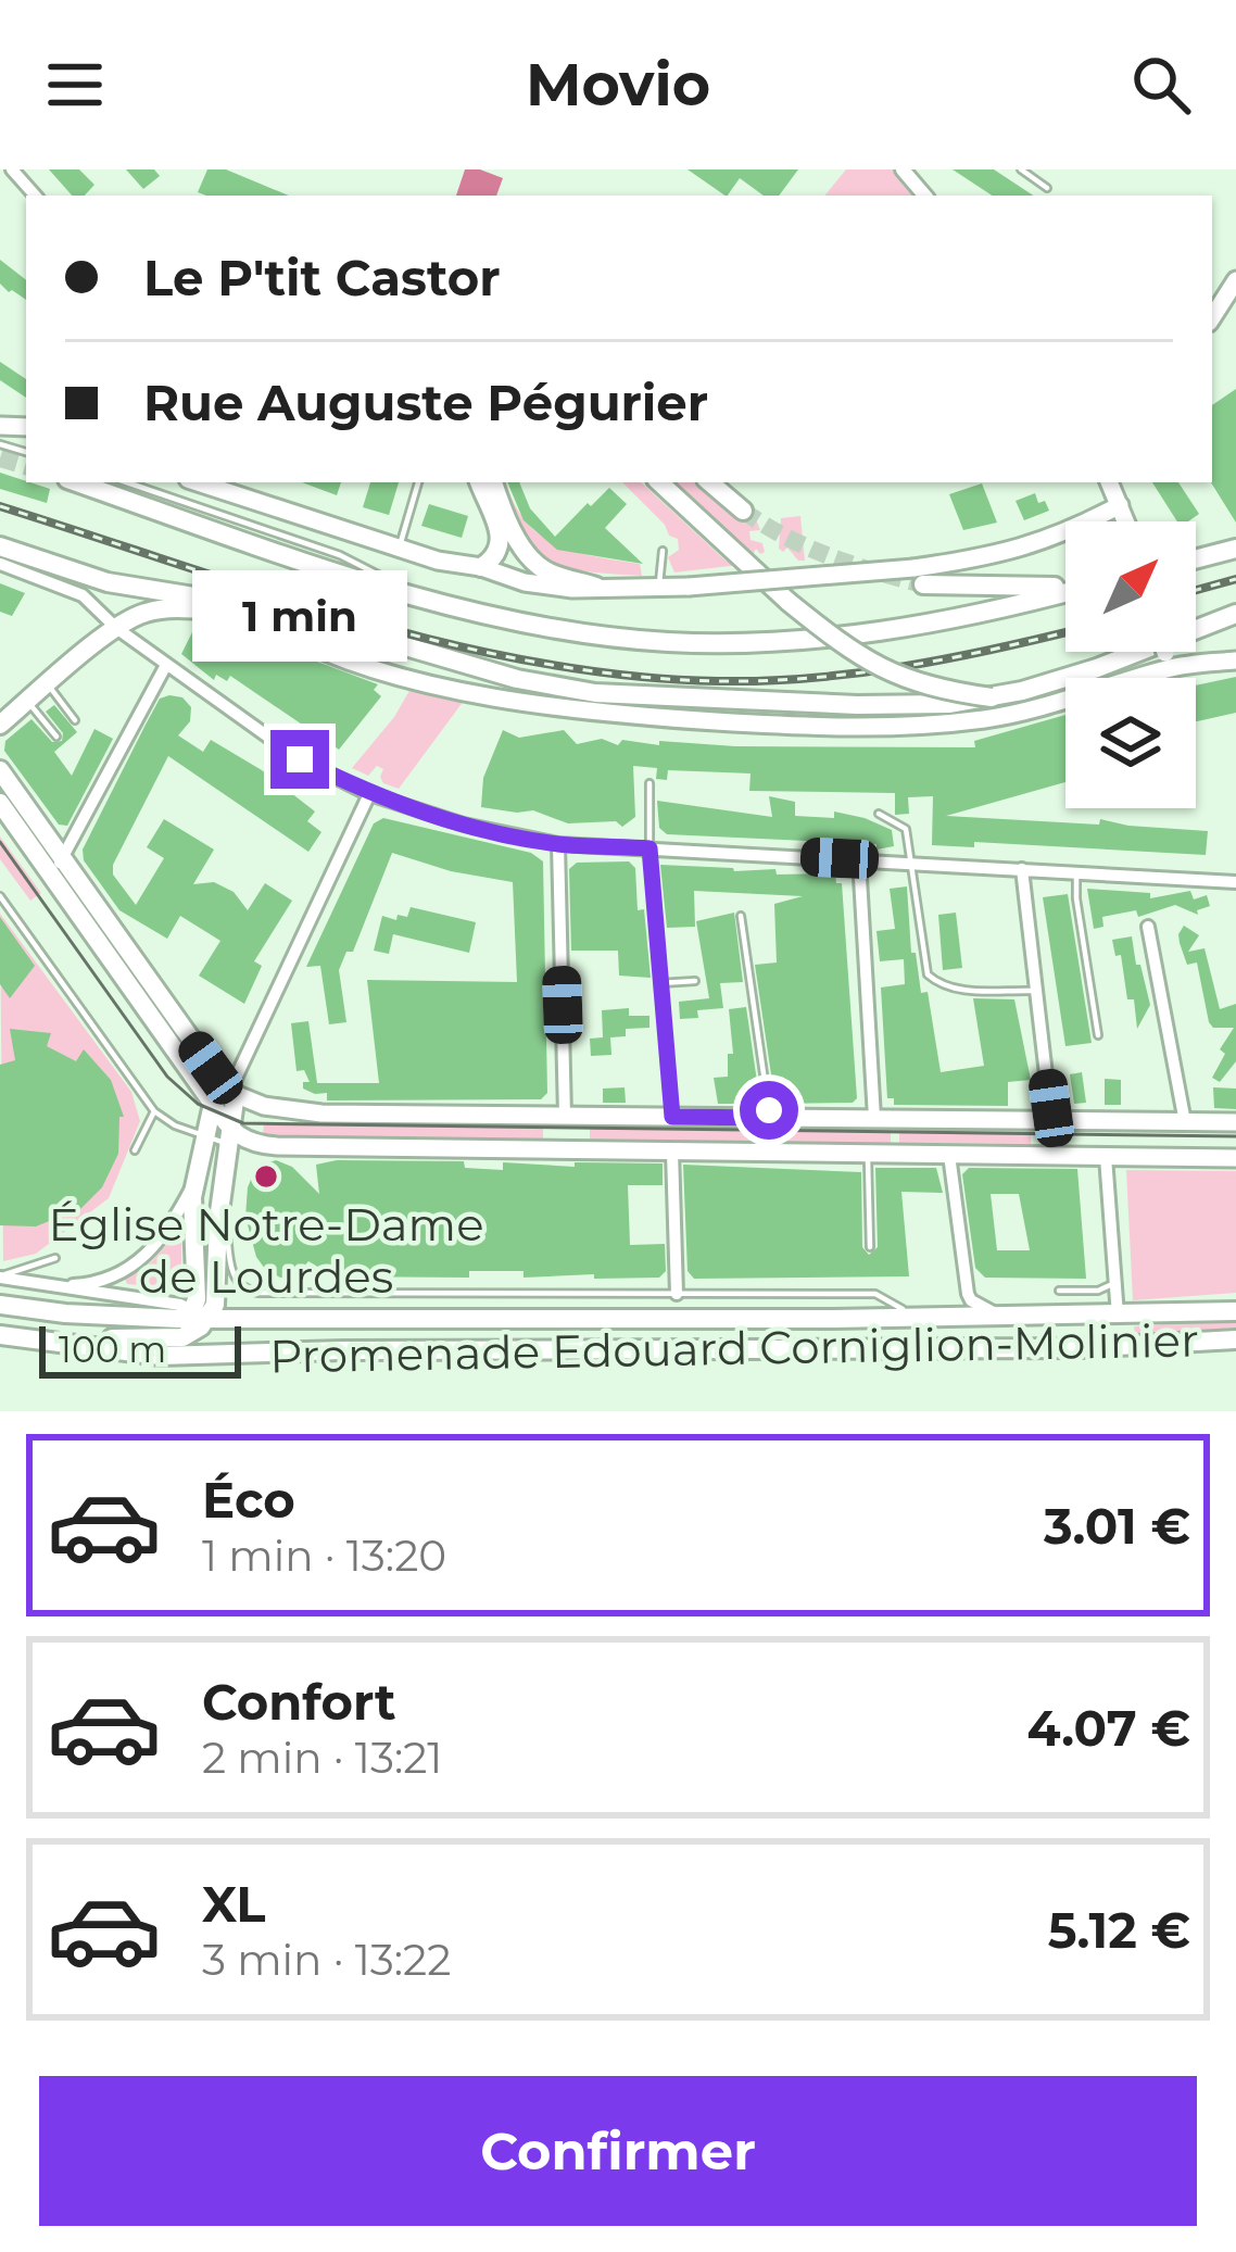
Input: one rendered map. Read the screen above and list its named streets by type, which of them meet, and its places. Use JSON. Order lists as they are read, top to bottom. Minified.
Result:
{"streets":{"main road":["Promenade Edouard Corniglion-Molinier"]},"places":["Église Notre-Dame de Lourdes"],"scale_bar":"100 m","north":"top right","page":{"header":"Movio","banner":["Le P'tit Castor","Rue Auguste Pégurier"],"bubble":"1 min","scale":"100 m","list":[{"name":"Éco","note":"1 min · 13:20","value":"3.01 €"},{"name":"Confort","note":"2 min · 13:21","value":"4.07 €"},{"name":"XL","note":"3 min · 13:22","value":"5.12 €"}],"buttons":"Confirmer"}}
